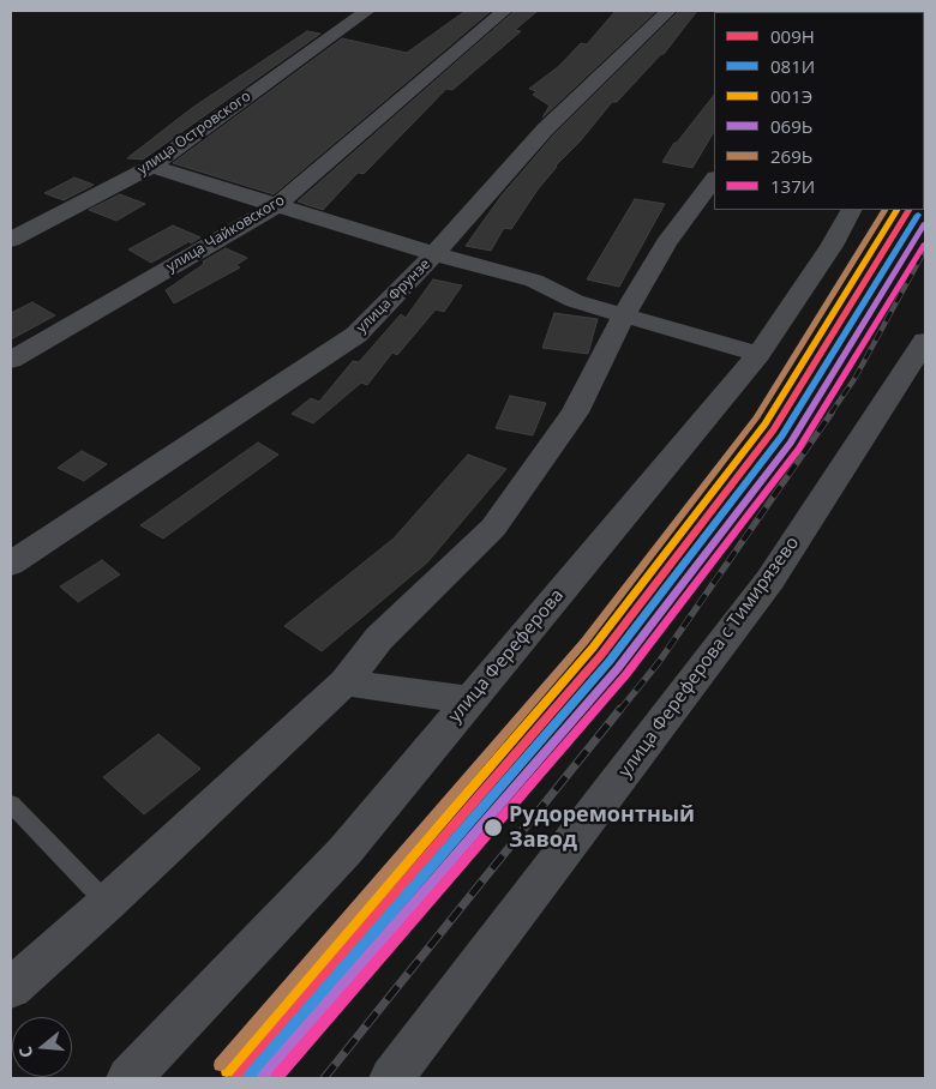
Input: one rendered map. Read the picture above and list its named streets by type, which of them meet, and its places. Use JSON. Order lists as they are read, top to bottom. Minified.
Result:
{"streets":{"street":["улица Островского","улица Чайковского","улица Фрунзе","улица Фереферова","улица Фереферова с Тимирязево"]},"places":["Рудоремонтный Завод"],"lines":["transit line 009Н","transit line 001Э","transit line 269Ь","transit line 081И","transit line 069Ь","transit line 137И"],"legend":["009Н","081И","001Э","069Ь","269Ь","137И"],"north":"left"}
